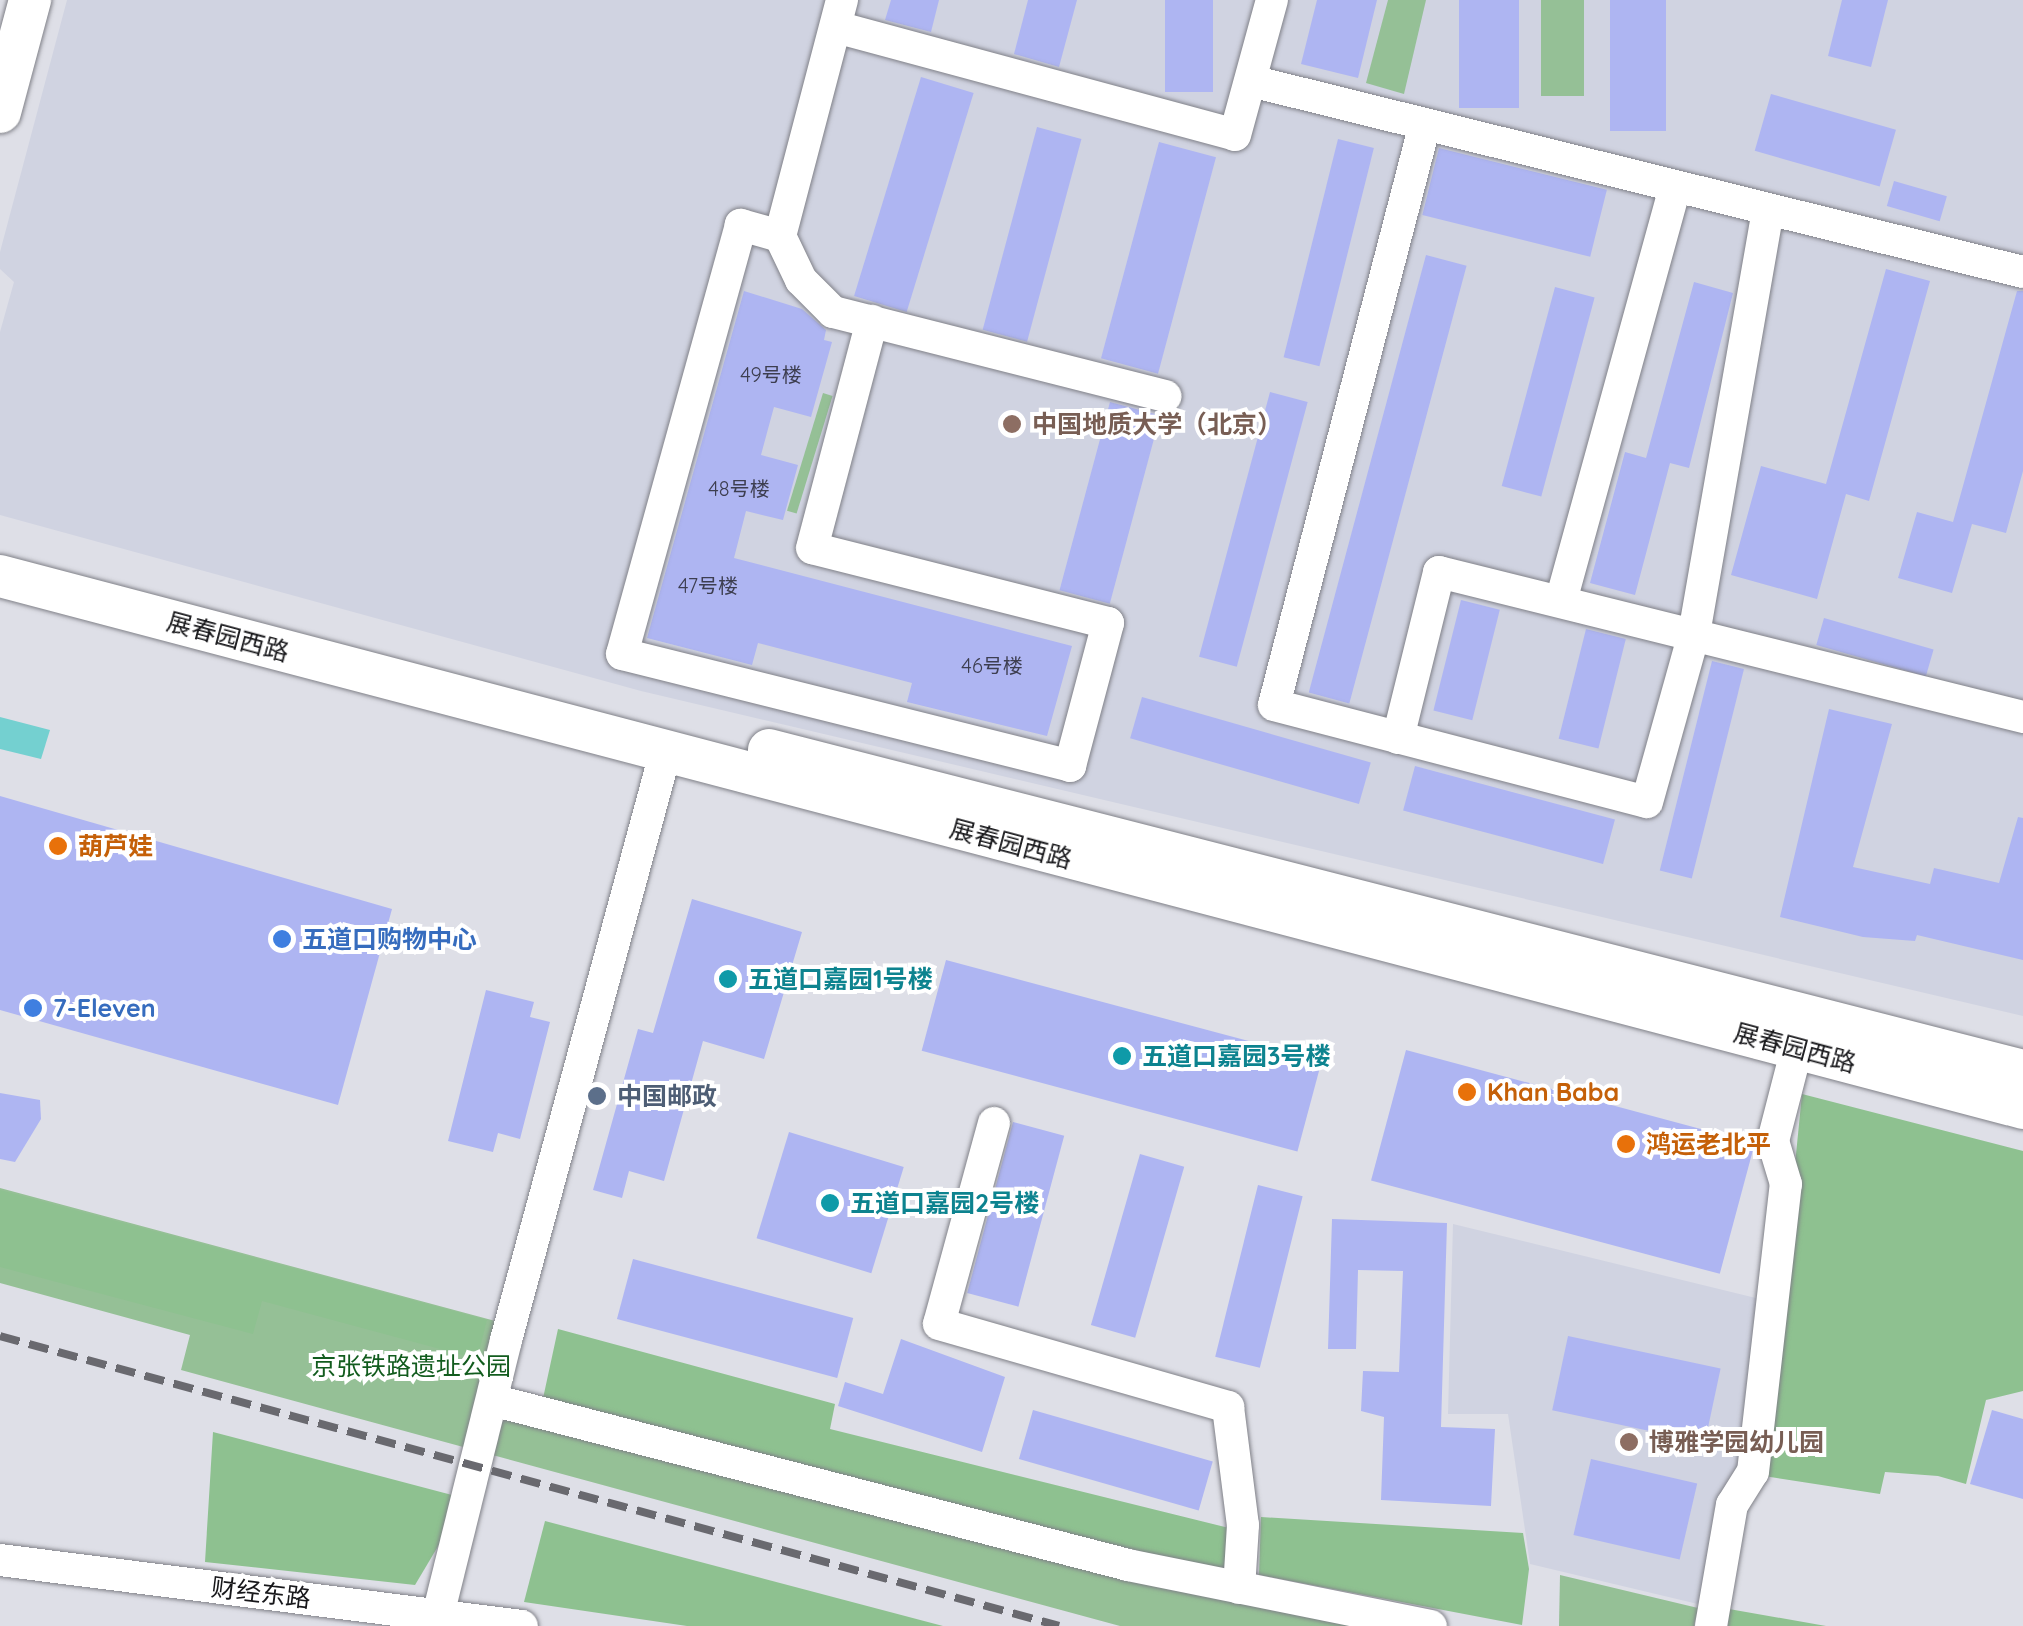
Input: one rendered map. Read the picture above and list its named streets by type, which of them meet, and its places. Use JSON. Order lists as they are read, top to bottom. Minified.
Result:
{"streets":{"main road":["展春园西路"],"street":["财经东路"]},"parks":["京张铁路遗址公园"],"places":["中国地质大学（北京）","葫芦娃","五道口购物中心","五道口嘉园1号楼","7-Eleven","五道口嘉园3号楼","Khan Baba","中国邮政","鸿运老北平","五道口嘉园2号楼","博雅学园幼儿园"],"house_numbers":["49号楼","48号楼","47号楼","46号楼"]}
